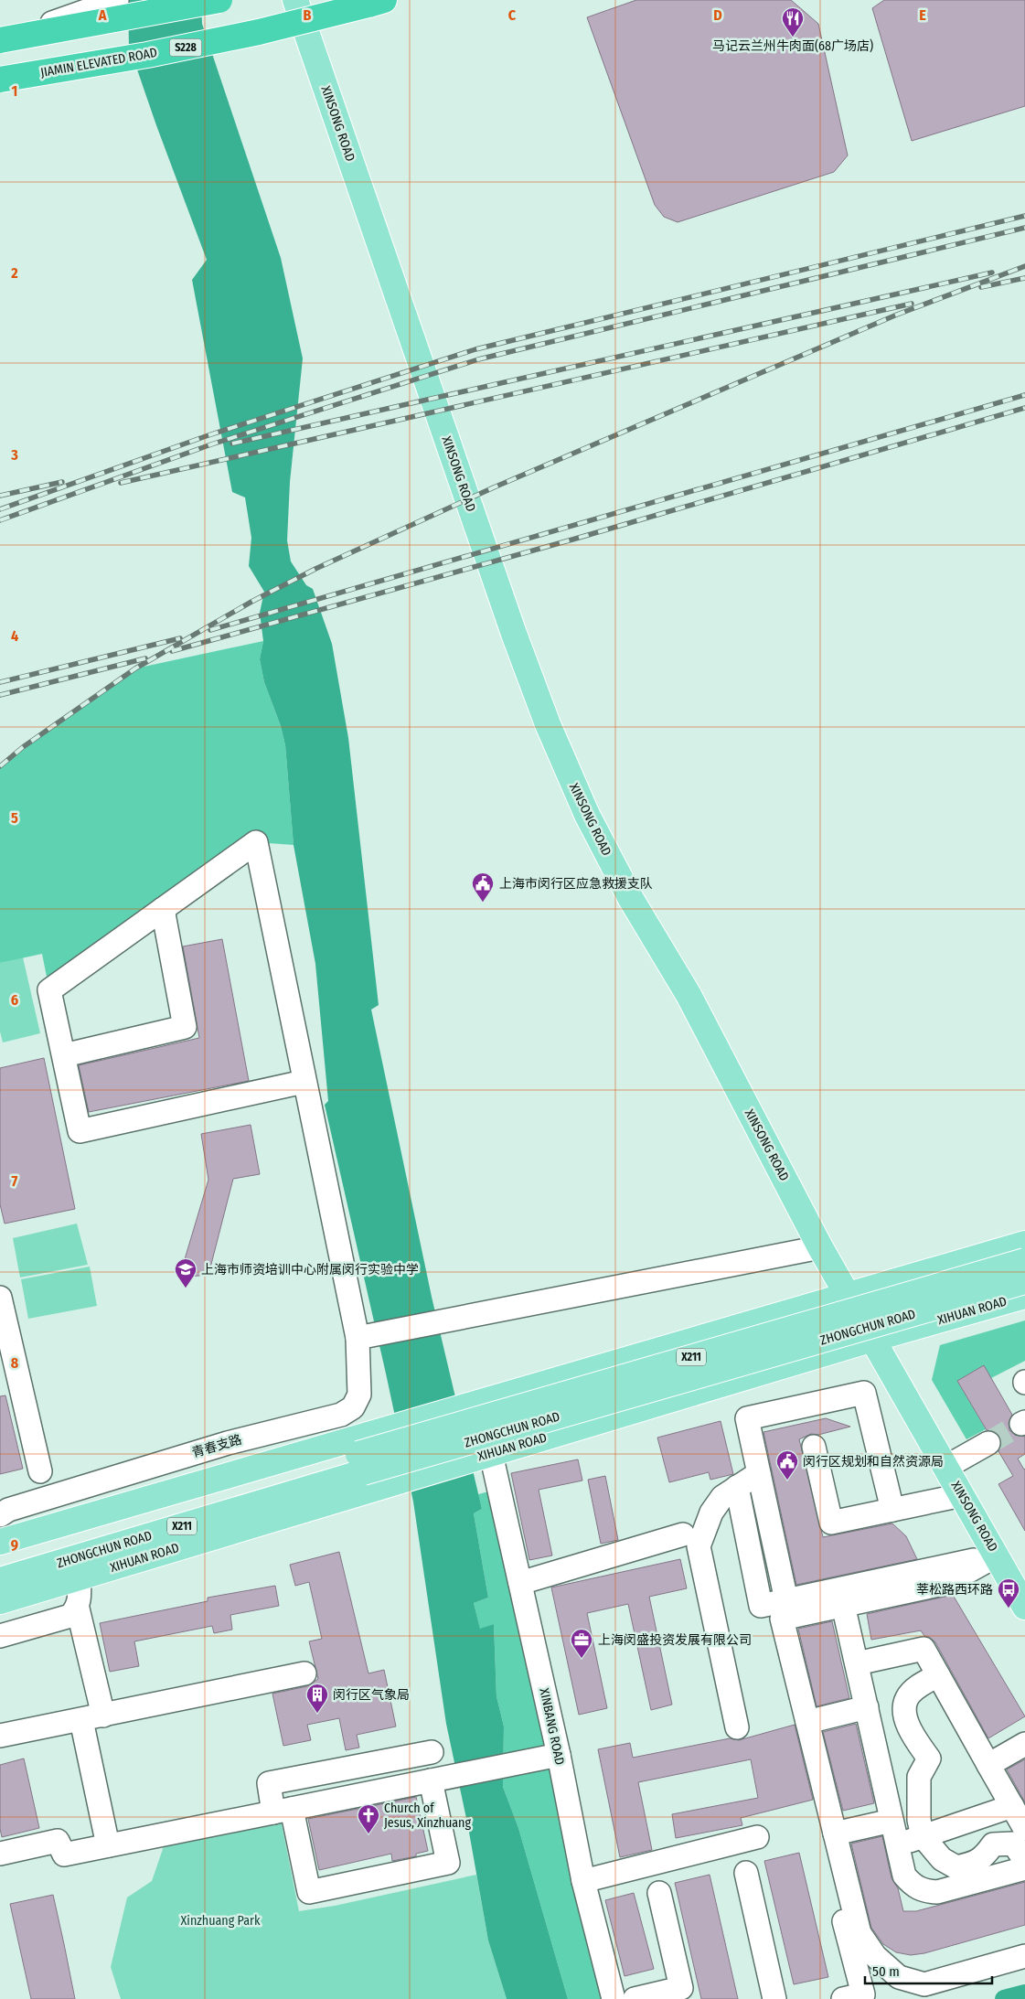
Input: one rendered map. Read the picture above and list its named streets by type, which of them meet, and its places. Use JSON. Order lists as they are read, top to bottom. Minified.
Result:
{"streets":{"highway":["S228","JIAMIN ELEVATED ROAD"],"main road":["XINSONG ROAD","XIHUAN ROAD","ZHONGCHUN ROAD","X211"],"street":["青春支路","XINBANG ROAD"]},"crossings":[["XINSONG ROAD","XIHUAN ROAD"],["XIHUAN ROAD","ZHONGCHUN ROAD"],["XIHUAN ROAD","XINBANG ROAD"]],"parks":["Xinzhuang Park"],"places":{"restaurant":["马记云兰州牛肉面(68广场店)"],"public building":["上海市闵行区应急救援支队","闵行区规划和自然资源局"],"school or university":["上海市师资培训中心附属闵行实验中学"],"bus stop":["莘松路西环路"],"office":["上海闵盛投资发展有限公司"],"building":["闵行区气象局"],"church":["Church of Jesus, Xinzhuang"]},"scale_bar":"50 m","grid":{"columns":["A","B","C","D","E"],"rows":["1","2","3","4","5","6","7","8","9"]}}
